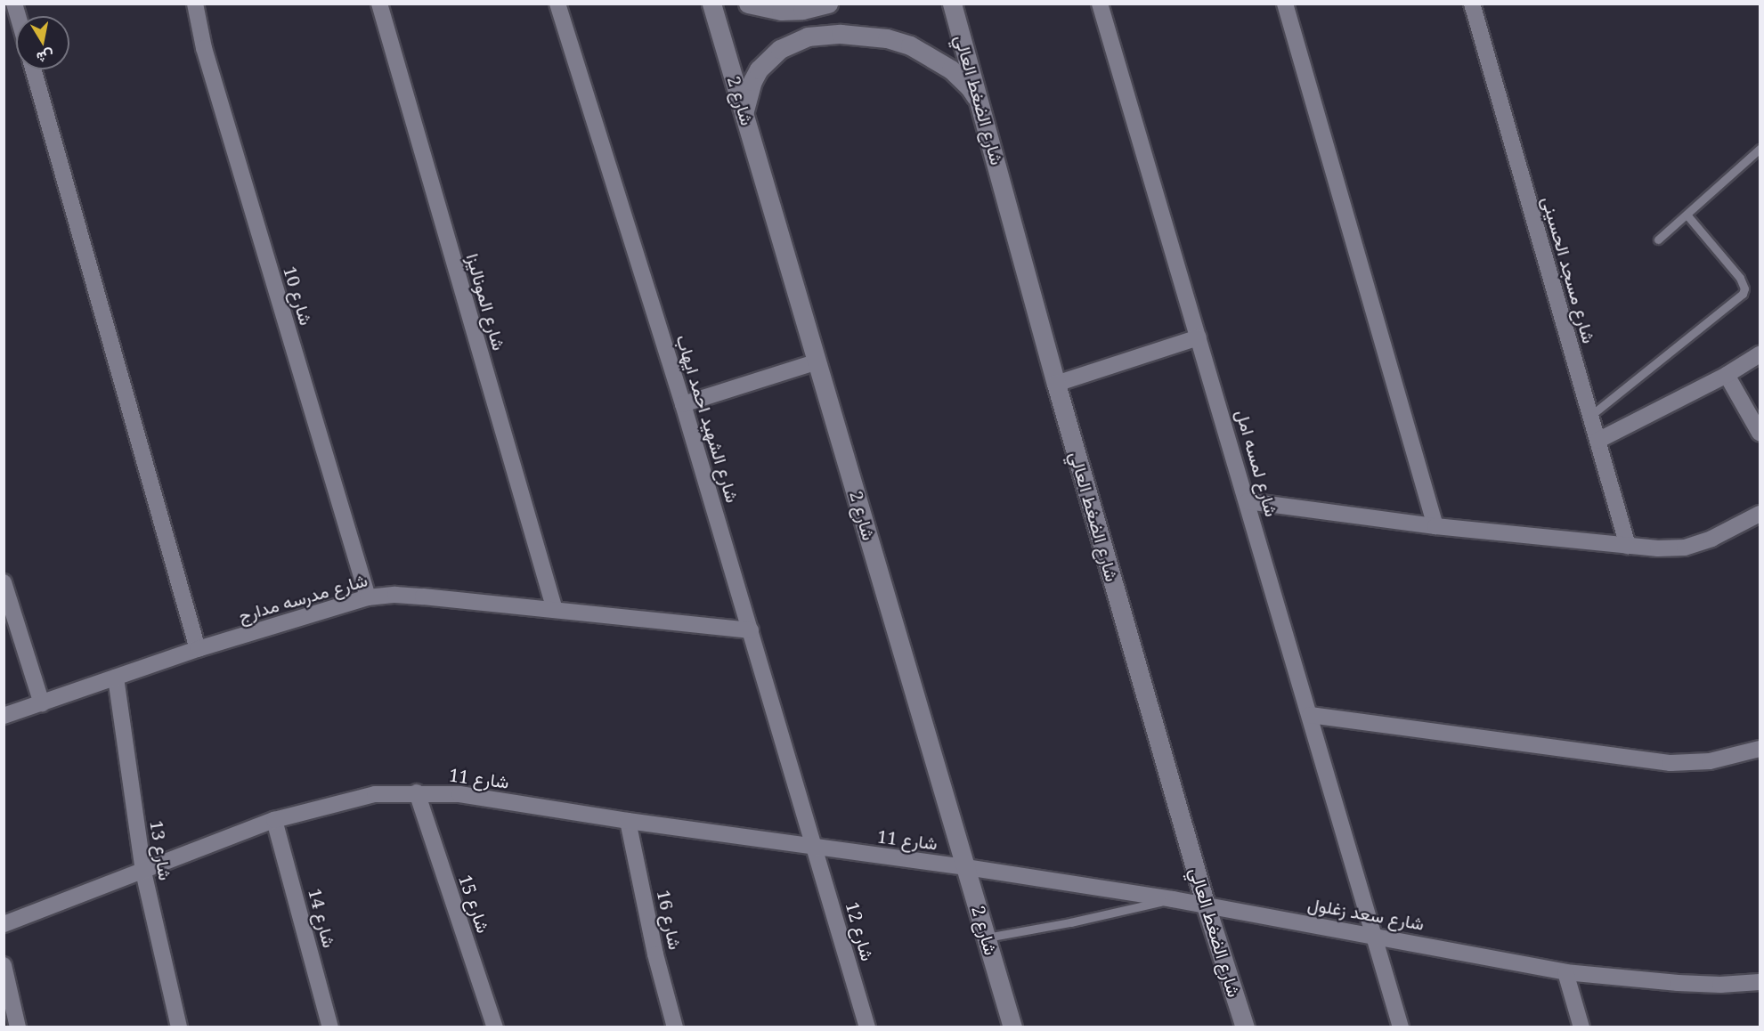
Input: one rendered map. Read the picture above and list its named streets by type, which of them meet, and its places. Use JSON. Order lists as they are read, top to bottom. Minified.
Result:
{"streets":{"street":["شارع الضغط العالي","شارع 2","شارع مسجد الحسينى","شارع 10","شارع الموناليزا","شارع الشهيد احمد ايهاب","شارع لمسه امل","شارع مدرسه مدارج","شارع 11","شارع 13","شارع 15","شارع سعد زغلول","شارع 14","شارع 16","شارع 12"]},"crossings":[["شارع الضغط العالي","شارع سعد زغلول"],["شارع 2","شارع 11"],["شارع 2","شارع سعد زغلول"],["شارع 10","شارع مدرسه مدارج"],["شارع الموناليزا","شارع مدرسه مدارج"],["شارع الشهيد احمد ايهاب","شارع مدرسه مدارج"],["شارع الشهيد احمد ايهاب","شارع 11"],["شارع الشهيد احمد ايهاب","شارع 12"],["شارع لمسه امل","شارع سعد زغلول"],["شارع مدرسه مدارج","شارع 13"],["شارع 11","شارع 13"],["شارع 11","شارع 15"],["شارع 11","شارع سعد زغلول"],["شارع 11","شارع 14"],["شارع 11","شارع 16"],["شارع 11","شارع 12"]],"north":"bottom"}
